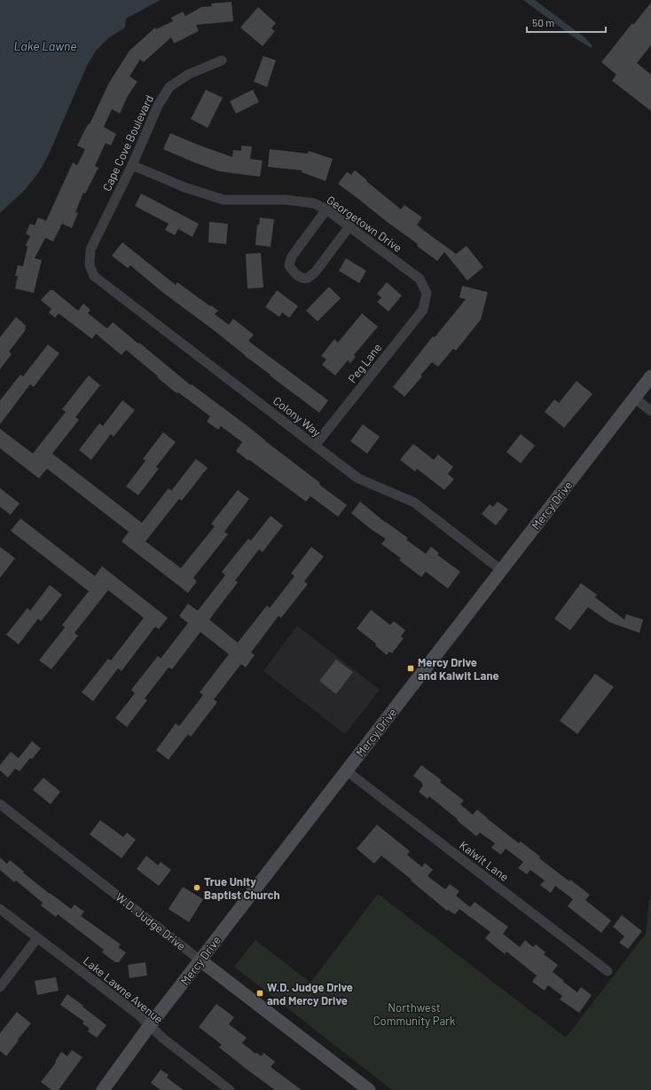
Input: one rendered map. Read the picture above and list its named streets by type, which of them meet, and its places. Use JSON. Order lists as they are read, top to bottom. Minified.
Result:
{"streets":{"street":["Cape Cove Boulevard","Georgetown Drive","Peg Lane","Colony Way","Mercy Drive","Kalwit Lane","W.D. Judge Drive","Lake Lawne Avenue"]},"crossings":[["Cape Cove Boulevard","Georgetown Drive"],["Cape Cove Boulevard","Colony Way"],["Georgetown Drive","Peg Lane"],["Peg Lane","Colony Way"],["Colony Way","Mercy Drive"],["Mercy Drive","Kalwit Lane"],["Mercy Drive","W.D. Judge Drive"],["Mercy Drive","Lake Lawne Avenue"]],"water":["Lake Lawne"],"parks":["Northwest Community Park"],"places":{"transit":["Mercy Drive and Kalwit Lane","W.D. Judge Drive and Mercy Drive"],"other":["True Unity Baptist Church"]},"scale_bar":"50 m"}
